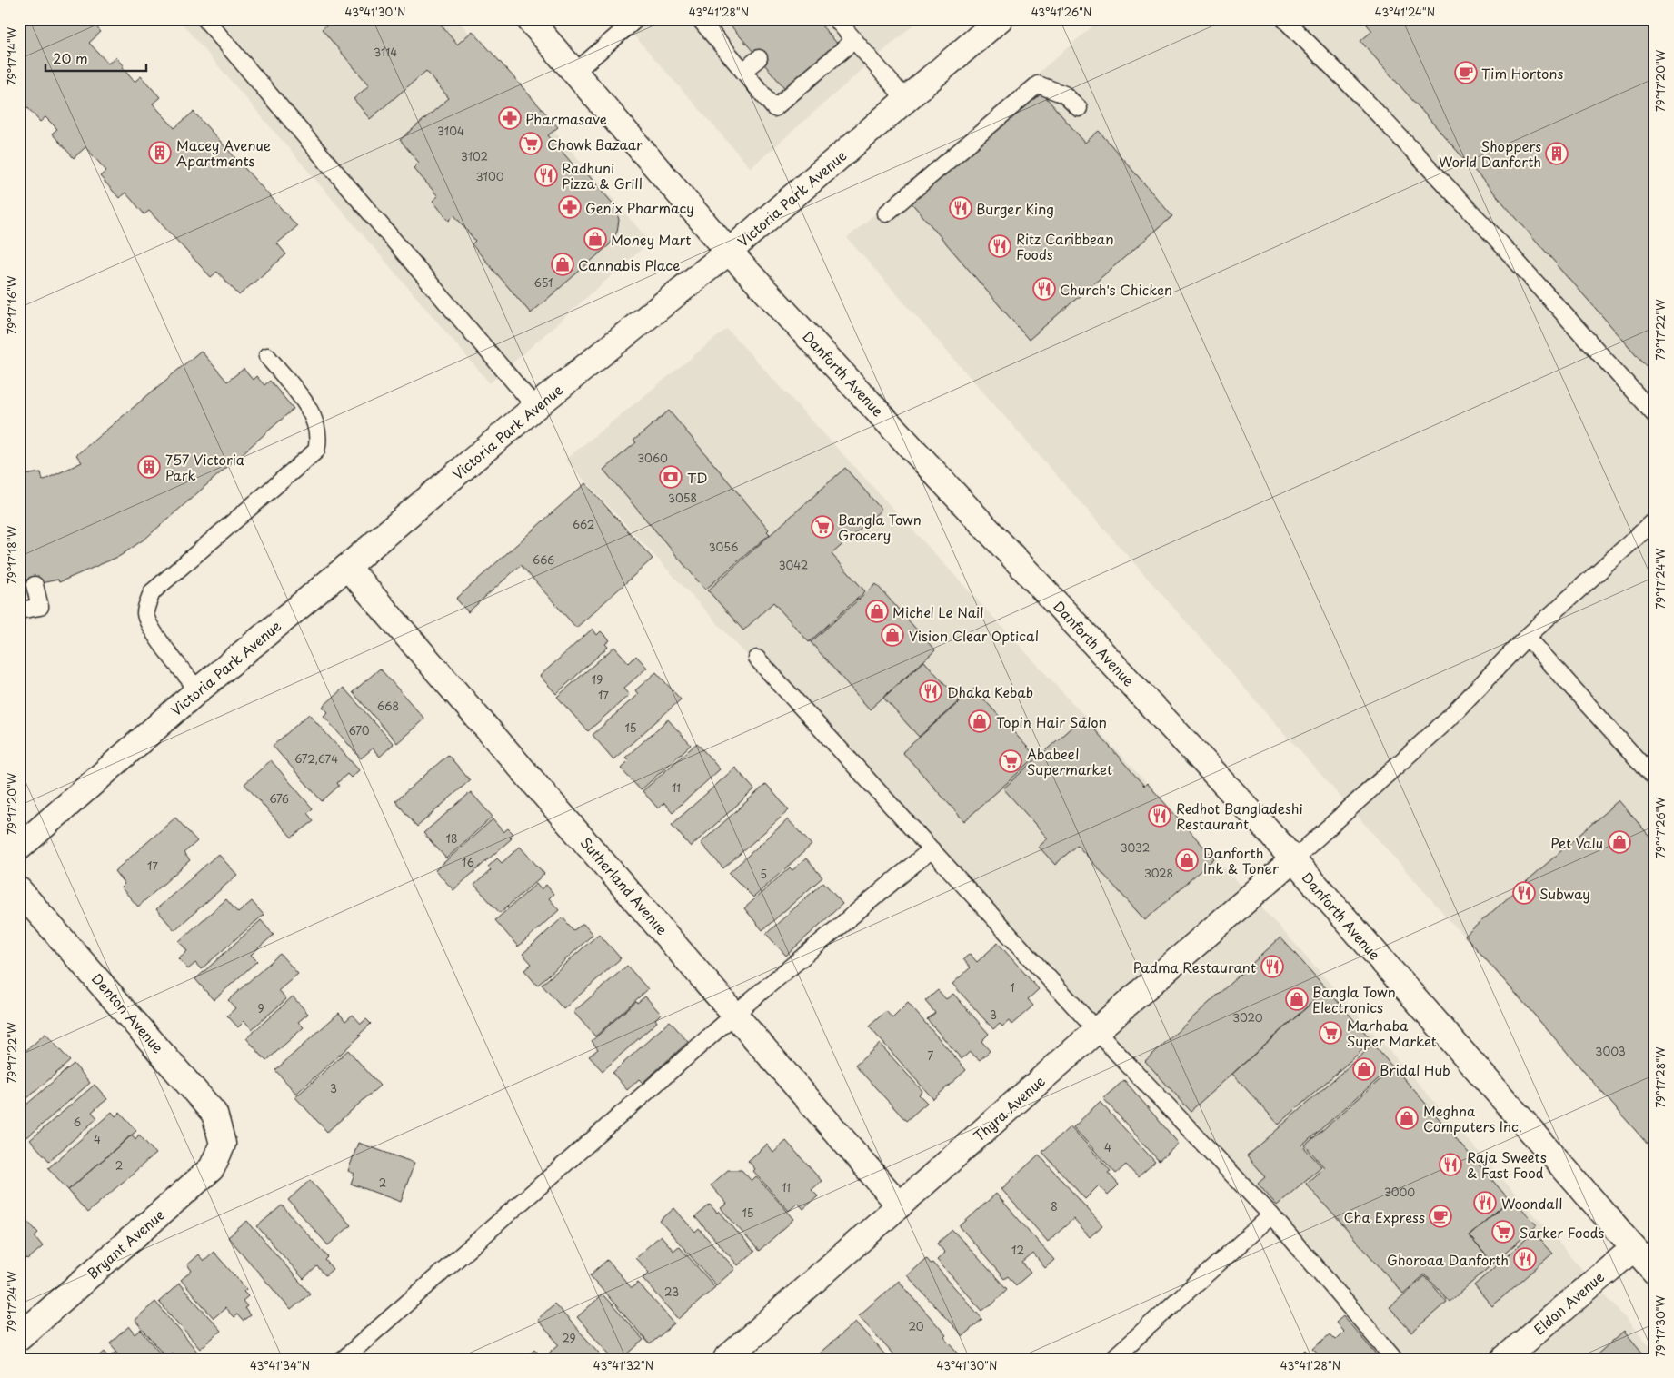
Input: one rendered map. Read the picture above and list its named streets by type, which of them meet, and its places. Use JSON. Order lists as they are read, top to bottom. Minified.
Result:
{"streets":{"main road":["Victoria Park Avenue","Danforth Avenue","Sutherland Avenue","Denton Avenue","Thyra Avenue","Bryant Avenue","Eldon Avenue"]},"crossings":[["Victoria Park Avenue","Danforth Avenue"],["Victoria Park Avenue","Sutherland Avenue"],["Danforth Avenue","Thyra Avenue"],["Danforth Avenue","Eldon Avenue"],["Sutherland Avenue","Thyra Avenue"],["Denton Avenue","Bryant Avenue"]],"places":{"cafe":["Tim Hortons","Cha Express"],"pharmacy":["Pharmasave","Genix Pharmacy"],"supermarket":["Chowk Bazaar","Bangla Town Grocery","Ababeel Supermarket","Marhaba Super Market","Sarker Foods"],"building":["Macey Avenue Apartments","Shoppers World Danforth","757 Victoria Park"],"restaurant":["Radhuni Pizza & Grill","Burger King","Ritz Caribbean Foods","Church's Chicken","Dhaka Kebab","Redhot Bangladeshi Restaurant","Subway","Padma Restaurant","Raja Sweets & Fast Food","Woondall","Ghoroaa Danforth"],"shop":["Money Mart","Cannabis Place","Michel Le Nail","Vision Clear Optical","Topin Hair Salon","Pet Valu","Danforth Ink & Toner","Bangla Town Electronics","Bridal Hub","Meghna Computers Inc."],"bank":["TD"]},"house_numbers":["3114","3104","3102","3100","651","3060","3058","662","3056","666","3042","19","17","668","15","670","672,674","11","676","18","3032","16","17","3028","5","1","9","3","3020","3003","7","3","6","4","4","2","2","11","3000","8","15","12","23","20","29"],"scale_bar":"20 m","coordinates":["43°41'30\"N","43°41'28\"N","43°41'26\"N","43°41'24\"N","79°17'14\"W","79°17'20\"W","79°17'16\"W","79°17'22\"W","79°17'18\"W","79°17'24\"W","79°17'26\"W","79°17'28\"W","79°17'30\"W","43°41'34\"N","43°41'32\"N"]}
